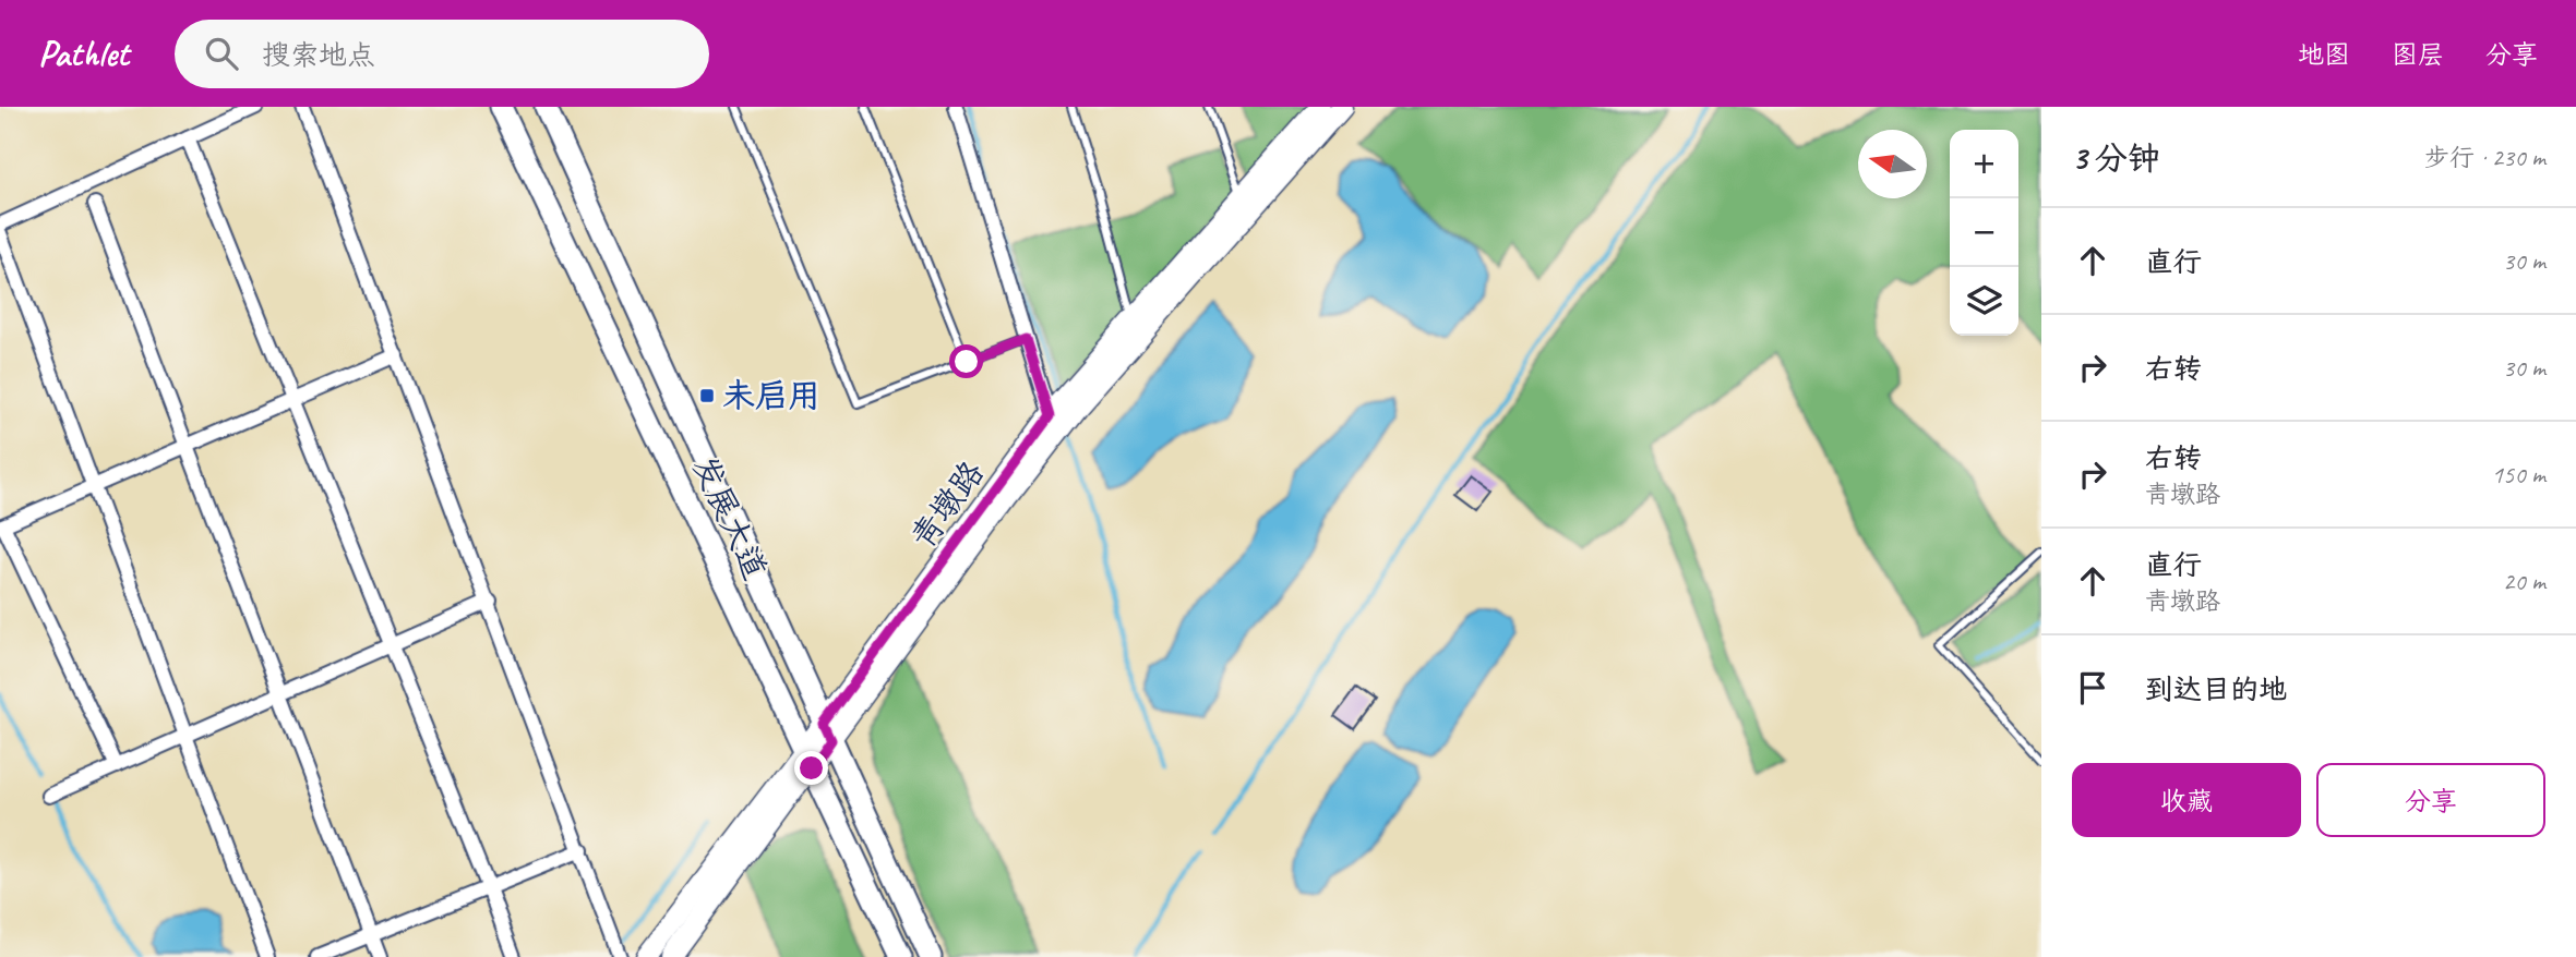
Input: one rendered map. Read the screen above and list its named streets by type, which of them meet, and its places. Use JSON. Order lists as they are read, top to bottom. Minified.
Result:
{"streets":{"main road":["青墩路","发展大道"]},"crossings":[["青墩路","发展大道"]],"places":{"transit":["未启用"]},"north":"left","page":{"header":"Pathlet","search":"搜索地点","nav":["地图","图层","分享"],"heading":["3 分钟","步行 · 230 m"],"map_buttons":["+","−"],"list":[["直行","30 m"],["右转","30 m"],["右转","青墩路","150 m"],["直行","青墩路","20 m"],"到达目的地"],"buttons":["收藏","分享"]}}
